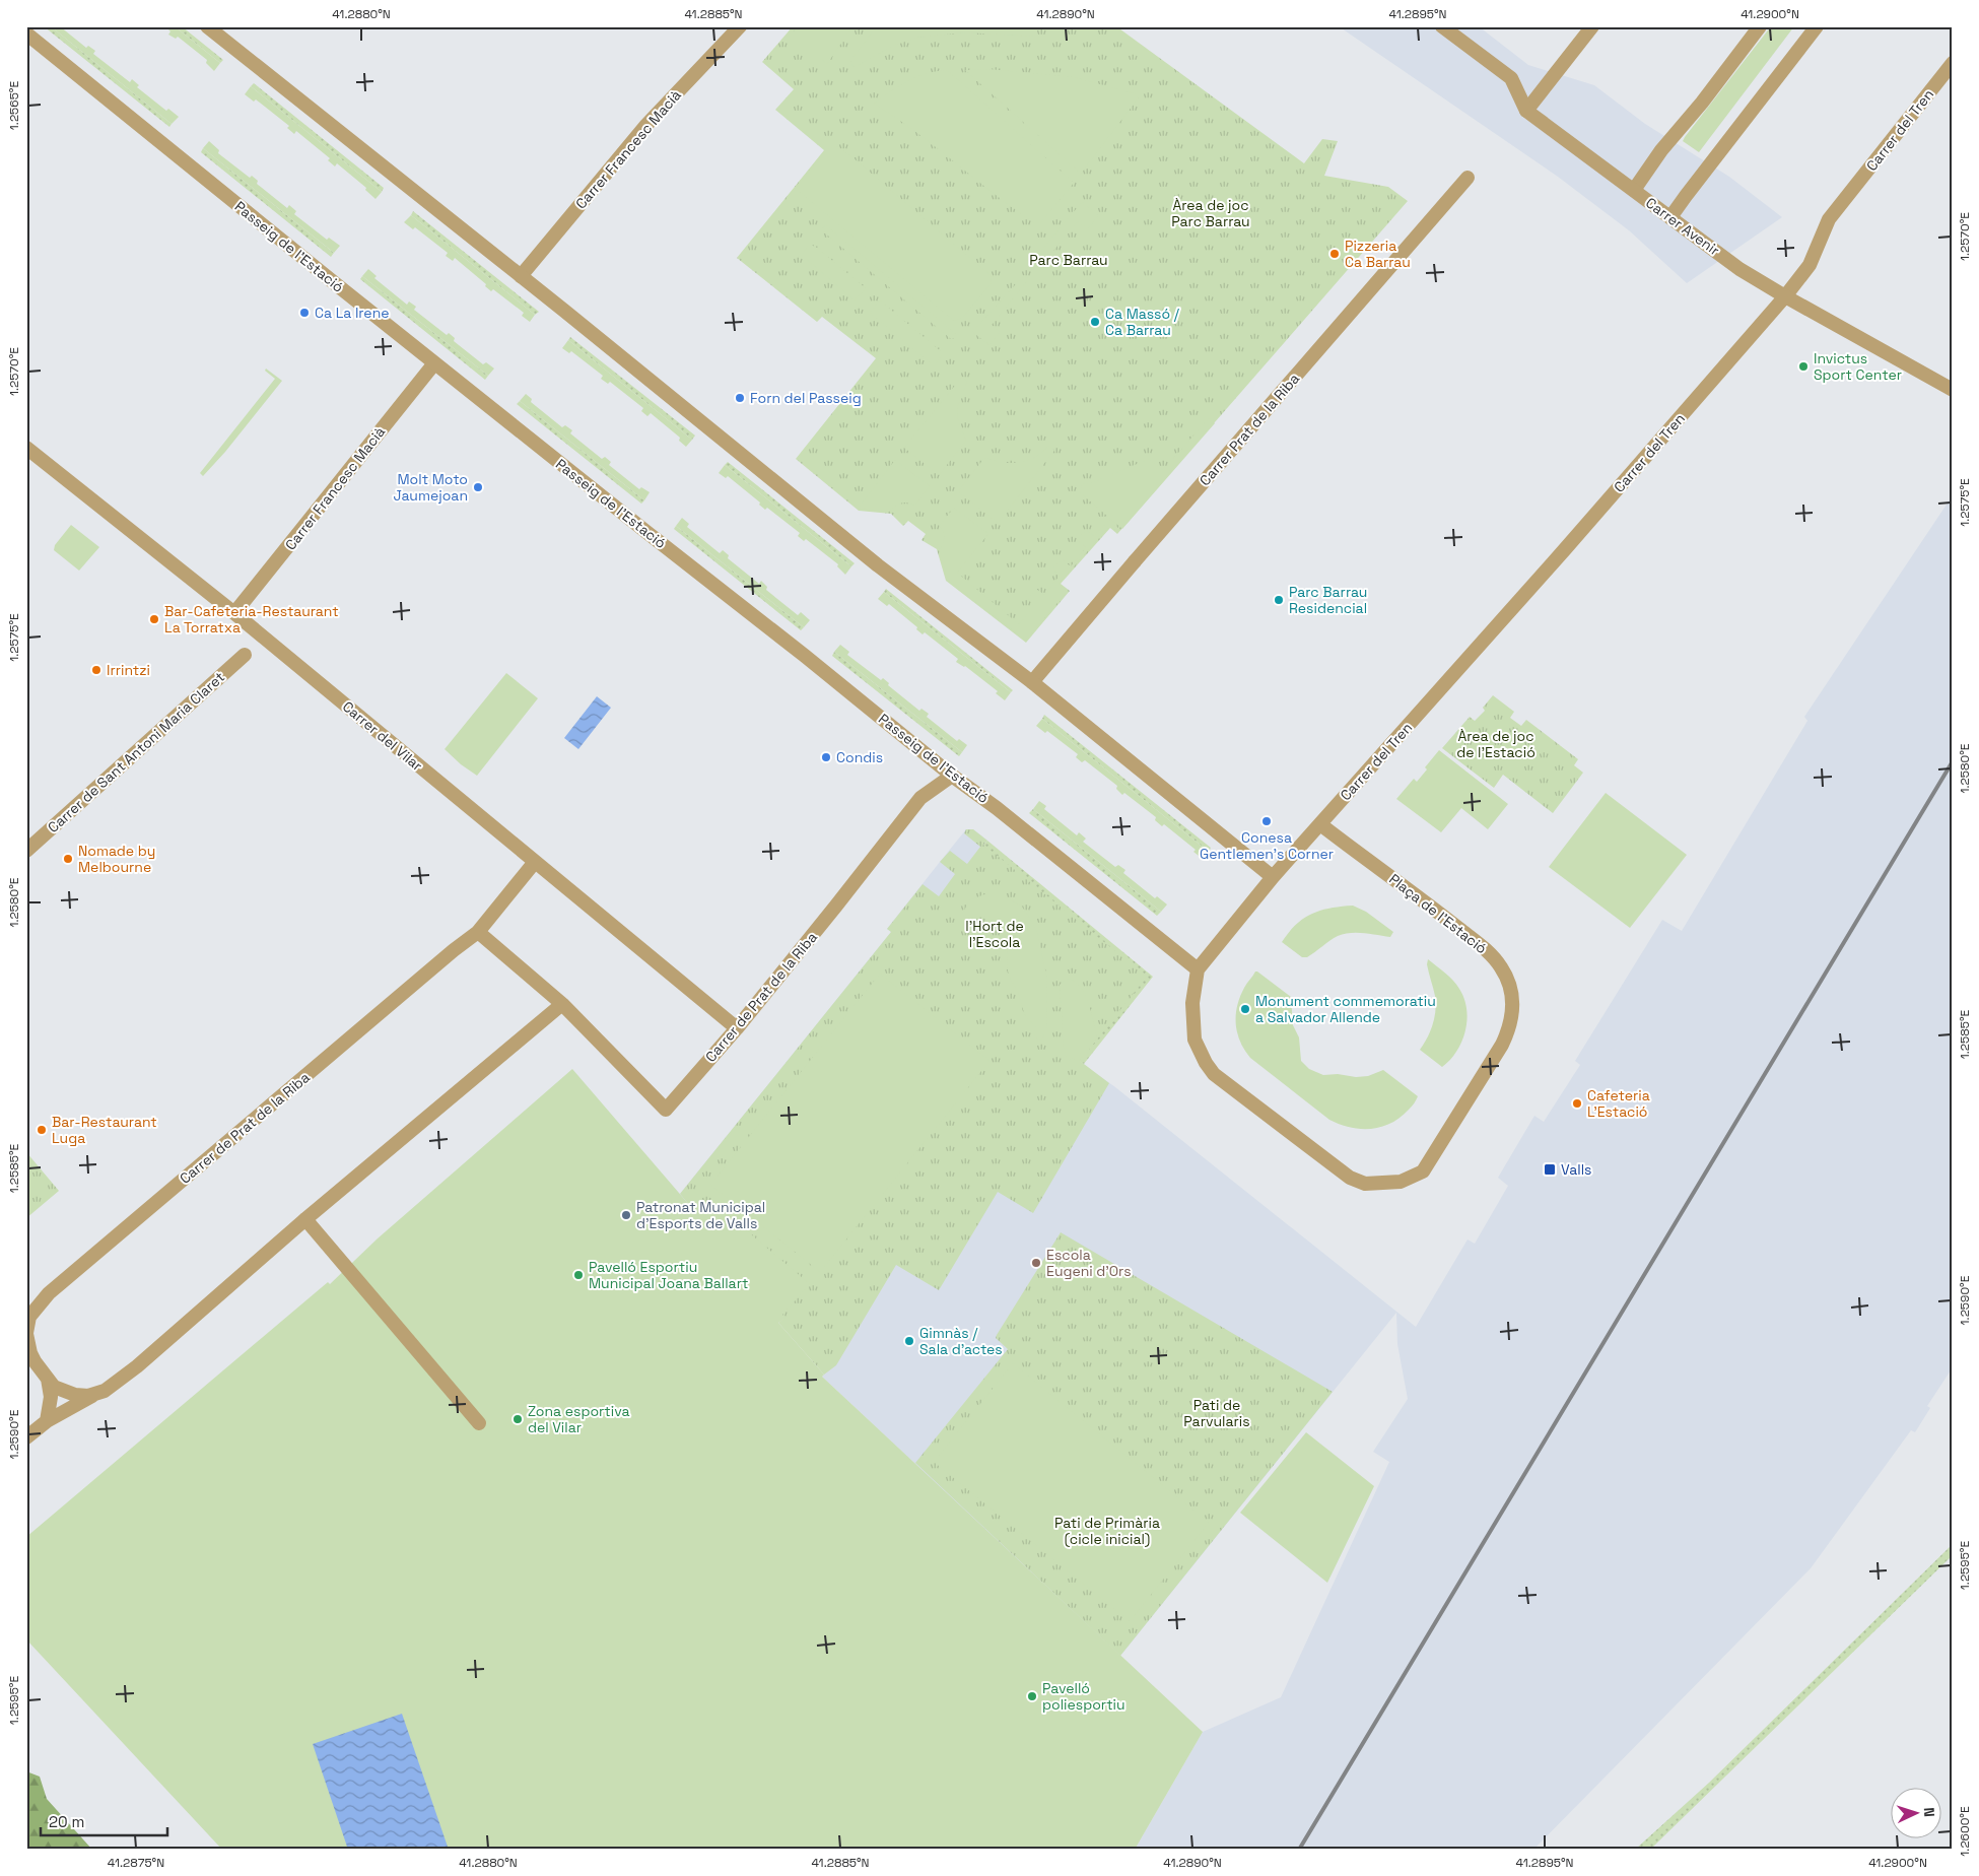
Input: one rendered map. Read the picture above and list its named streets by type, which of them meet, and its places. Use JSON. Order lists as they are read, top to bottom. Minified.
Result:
{"streets":{"street":["Carrer del Tren","Carrer Francesc Macià","Carrer Avenir","Passeig de l'Estació","Carrer Prat de la Riba","Carrer del Vilar","Carrer de Sant Antoni Maria Claret","Plaça de l'Estació","Carrer de Prat de la Riba"]},"crossings":[["Carrer del Tren","Carrer Avenir"],["Carrer del Tren","Plaça de l'Estació"],["Carrer Francesc Macià","Passeig de l'Estació"],["Carrer Francesc Macià","Carrer del Vilar"],["Passeig de l'Estació","Plaça de l'Estació"],["Passeig de l'Estació","Carrer de Prat de la Riba"],["Carrer del Vilar","Carrer de Prat de la Riba"]],"parks":["Àrea de joc Parc Barrau","Parc Barrau","Àrea de joc de l'Estació","l'Hort de l'Escola","Pati de Parvularis","Pati de Primària (cicle inicial)"],"places":{"other":["Pizzeria Ca Barrau","Ca La Irene","Ca Massó / Ca Barrau","Invictus Sport Center","Forn del Passeig","Molt Moto Jaumejoan","Parc Barrau Residencial","Bar-Cafeteria-Restaurant La Torratxa","Irrintzi","Condis","Conesa Gentlemen's Corner","Nomade by Melbourne","Monument commemoratiu a Salvador Allende","Cafeteria L'Estació","Bar-Restaurant Luga","Patronat Municipal d’Esports de Valls","Escola Eugeni d'Ors","Pavelló Esportiu Municipal Joana Ballart","Gimnàs / Sala d'actes","Zona esportiva del Vilar","Pavelló poliesportiu"],"transit":["Valls"]},"scale_bar":"20 m","north":"right","coordinates":["41.2880°N","41.2885°N","41.2890°N","41.2895°N","41.2900°N","1.2565°E","1.2570°E","1.2575°E","1.2580°E","1.2585°E","1.2590°E","1.2595°E","1.2600°E","41.2875°N"]}
